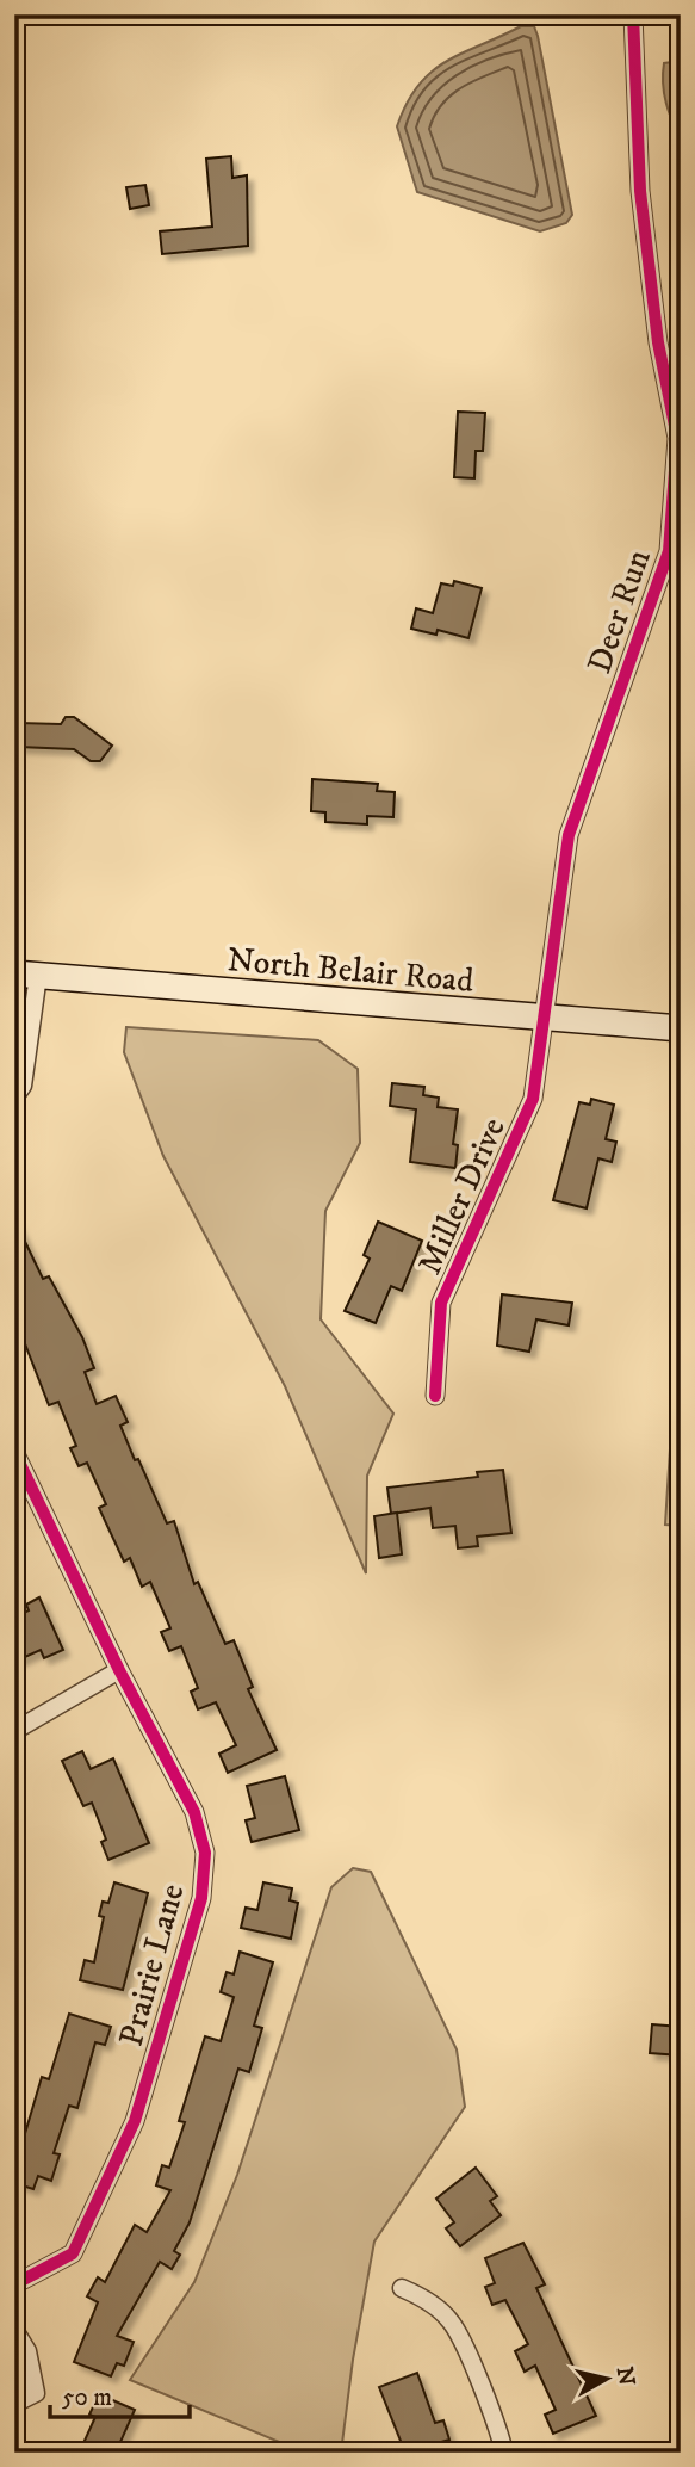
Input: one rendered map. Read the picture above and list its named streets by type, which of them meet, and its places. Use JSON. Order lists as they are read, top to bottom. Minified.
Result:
{"streets":{"street":["Deer Run","North Belair Road","Miller Drive","Prairie Lane"]},"crossings":[["Deer Run","North Belair Road"],["Deer Run","Miller Drive"],["North Belair Road","Miller Drive"]],"scale_bar":"50 m","north":"right"}
